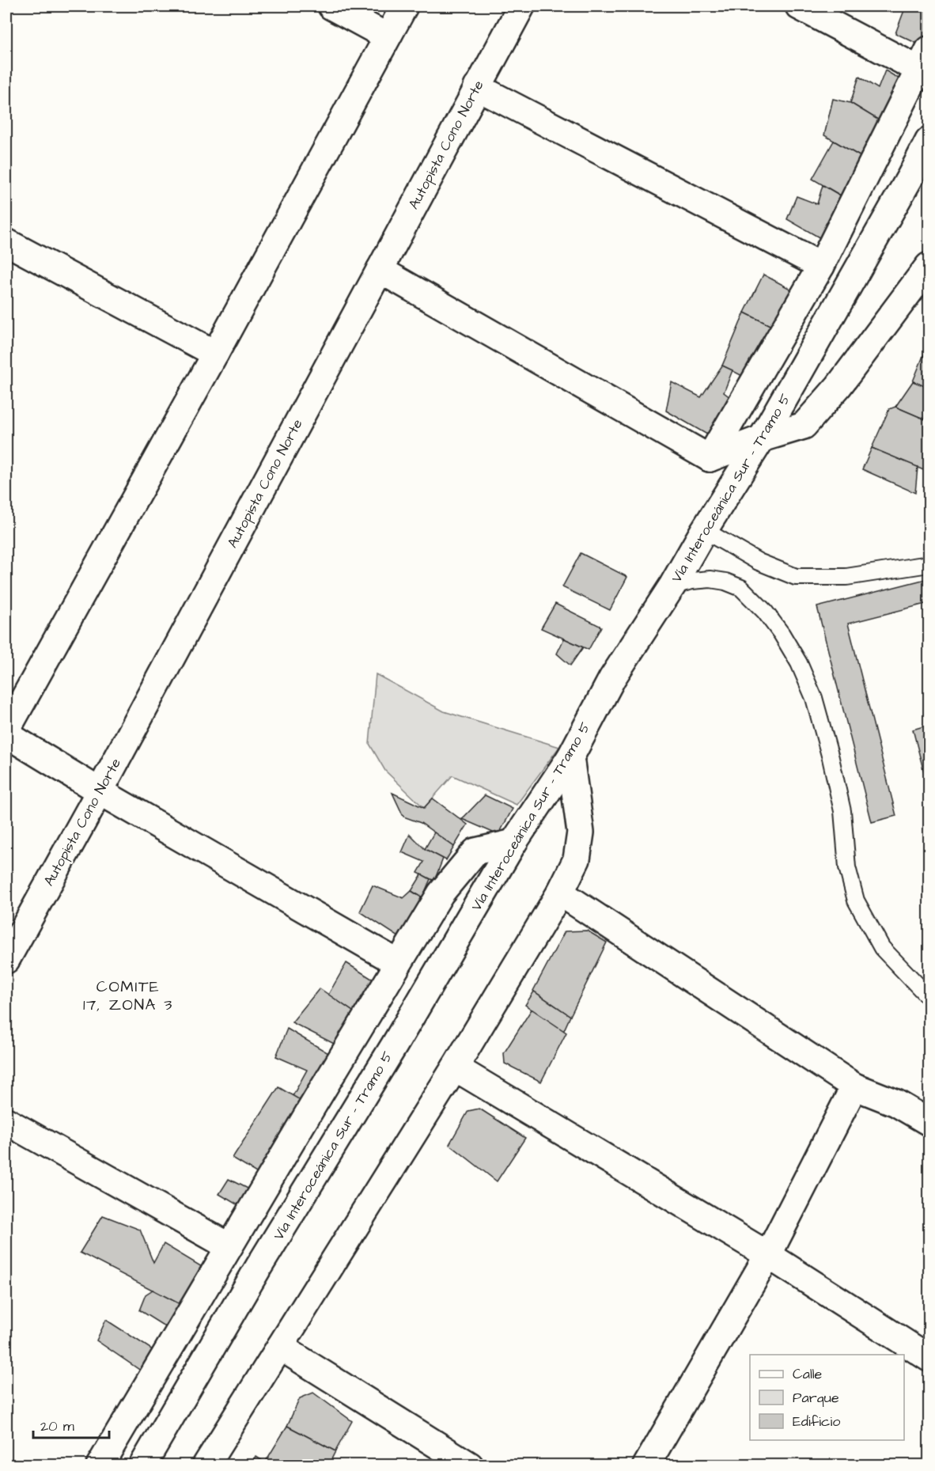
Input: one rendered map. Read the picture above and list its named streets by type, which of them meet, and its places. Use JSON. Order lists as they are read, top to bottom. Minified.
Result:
{"streets":{"main road":["Autopista Cono Norte","Vía Interoceánica Sur - Tramo 5"]},"districts":["COMITE 17, ZONA 3"],"legend":["Calle","Parque","Edificio"],"scale_bar":"20 m"}
